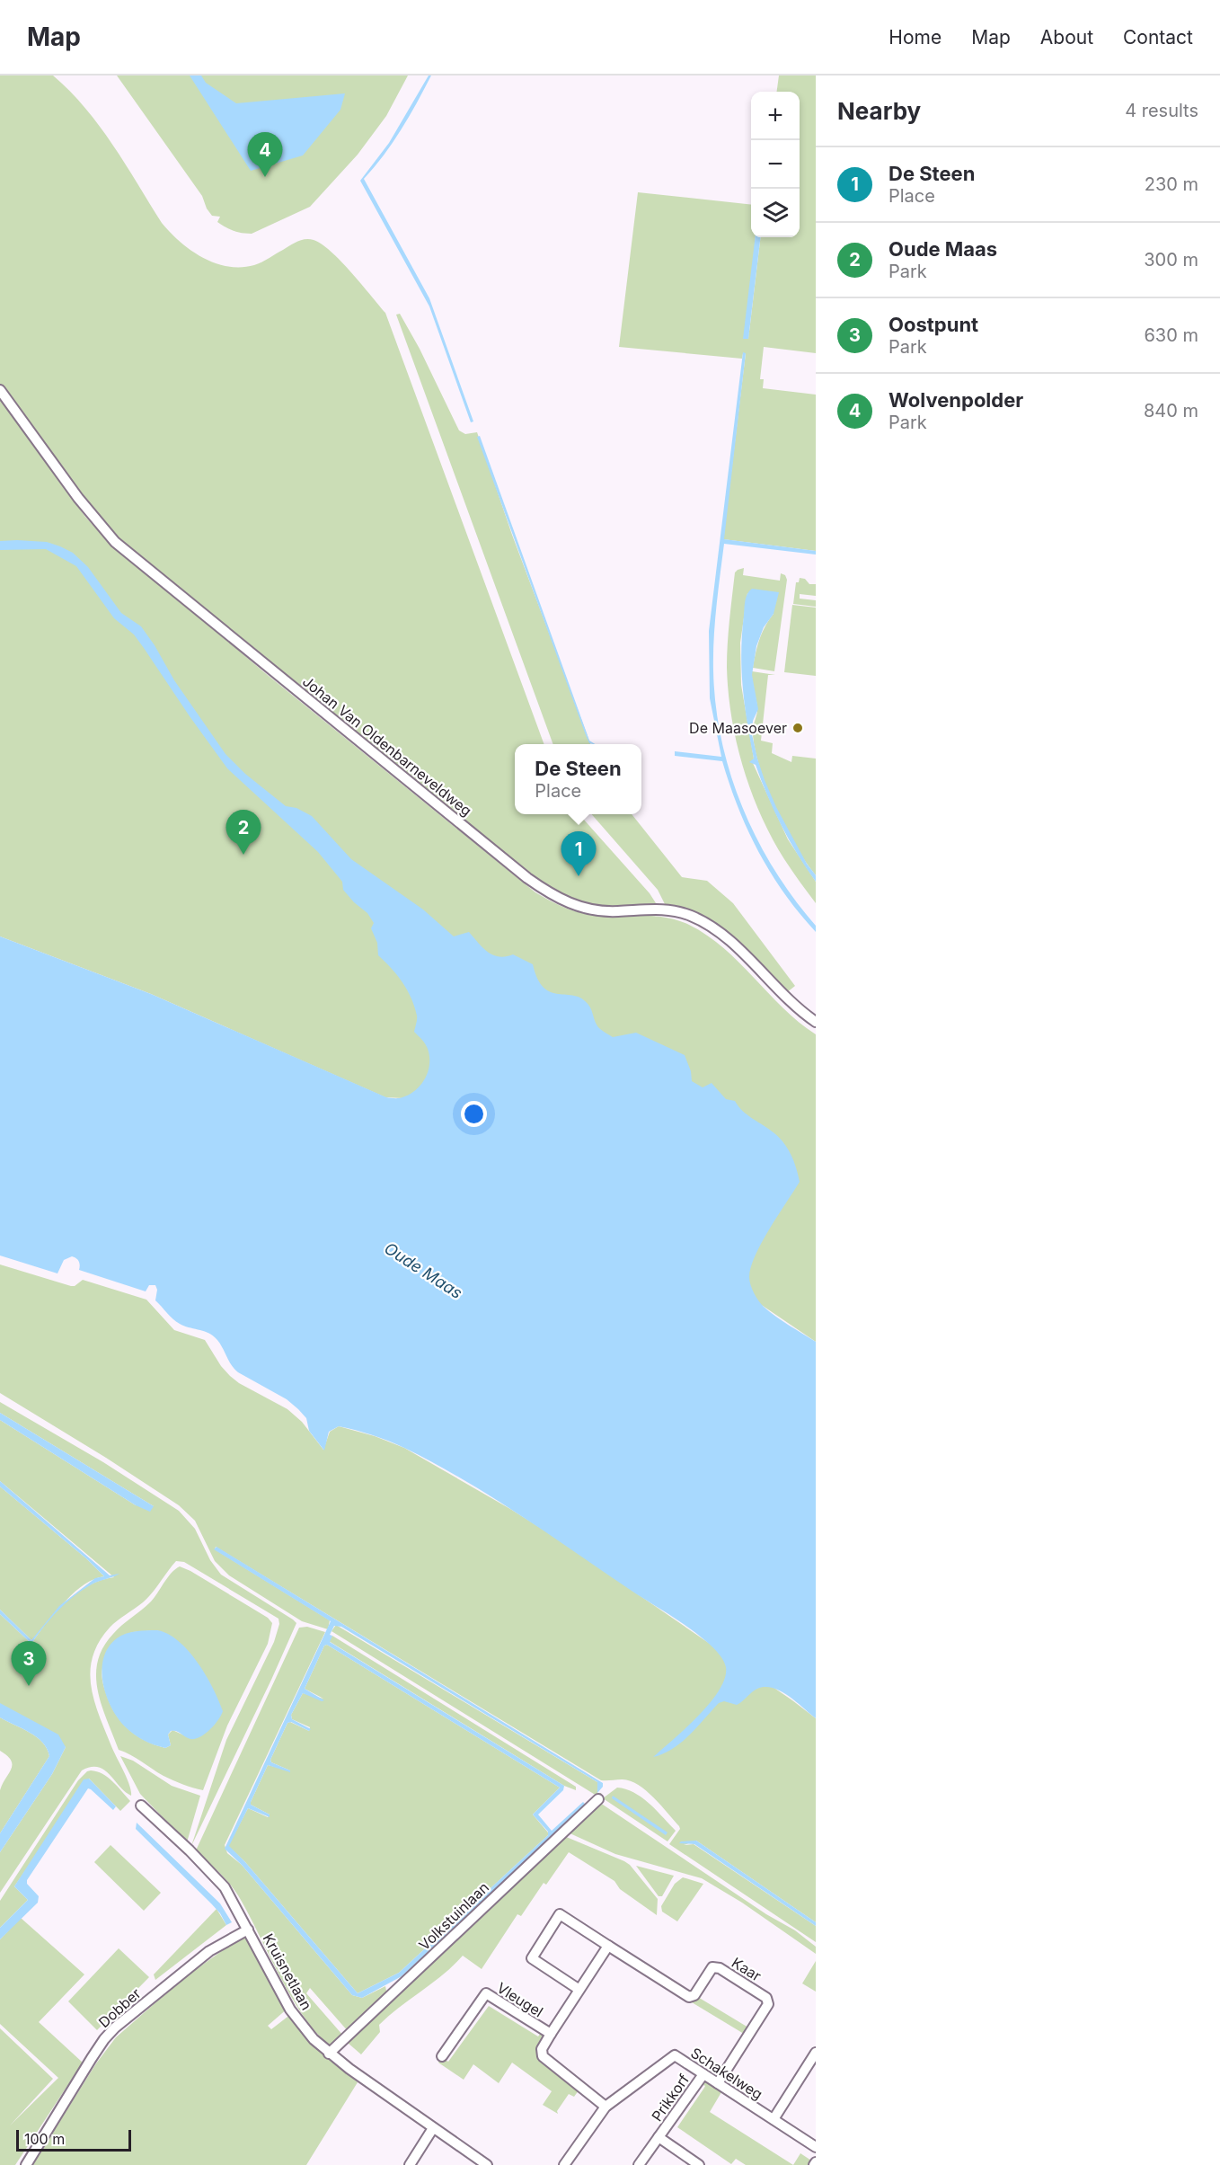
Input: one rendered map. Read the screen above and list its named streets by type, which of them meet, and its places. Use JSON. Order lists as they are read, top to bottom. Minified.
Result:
{"streets":{"street":["Johan Van Oldenbarneveldweg","Volkstuinlaan","Kaar","Kruisnetlaan","Vleugel","Dobber","Schakelweg","Prikkorf"]},"crossings":[["Volkstuinlaan","Kruisnetlaan"],["Kaar","Vleugel"],["Kaar","Schakelweg"],["Kruisnetlaan","Dobber"],["Vleugel","Schakelweg"],["Schakelweg","Prikkorf"]],"water":["Oude Maas"],"places":["De Maasoever"],"scale_bar":"100 m","page":{"header":"Map","nav":["Home","Map","About","Contact"],"heading":["Nearby","4 results"],"map_buttons":["+","−"],"pins":["4","2","1","3"],"list":[{"mark":"1","name":"De Steen","note":"Place","value":"230 m"},{"mark":"2","name":"Oude Maas","note":"Park","value":"300 m"},{"mark":"3","name":"Oostpunt","note":"Park","value":"630 m"},{"mark":"4","name":"Wolvenpolder","note":"Park","value":"840 m"}],"popup":["De Steen","Place"],"scale":"100 m"}}
